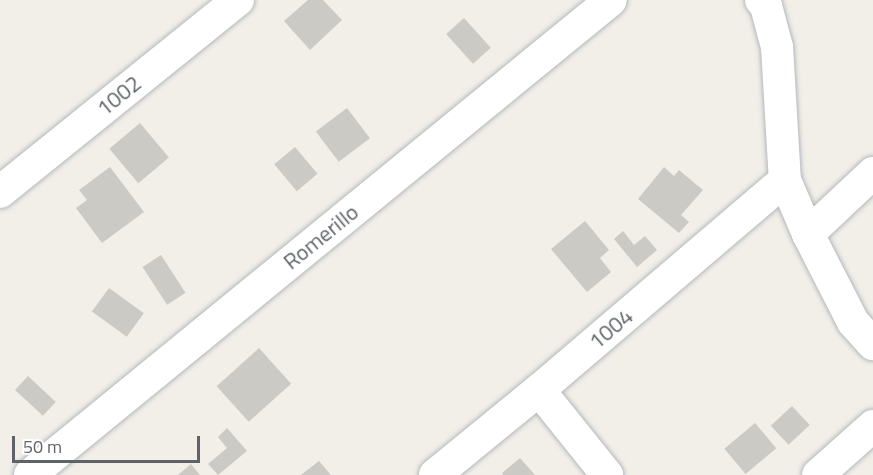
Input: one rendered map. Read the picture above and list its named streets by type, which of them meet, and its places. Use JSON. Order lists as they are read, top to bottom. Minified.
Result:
{"streets":{"street":["1002","Romerillo","1004"]},"scale_bar":"50 m"}
